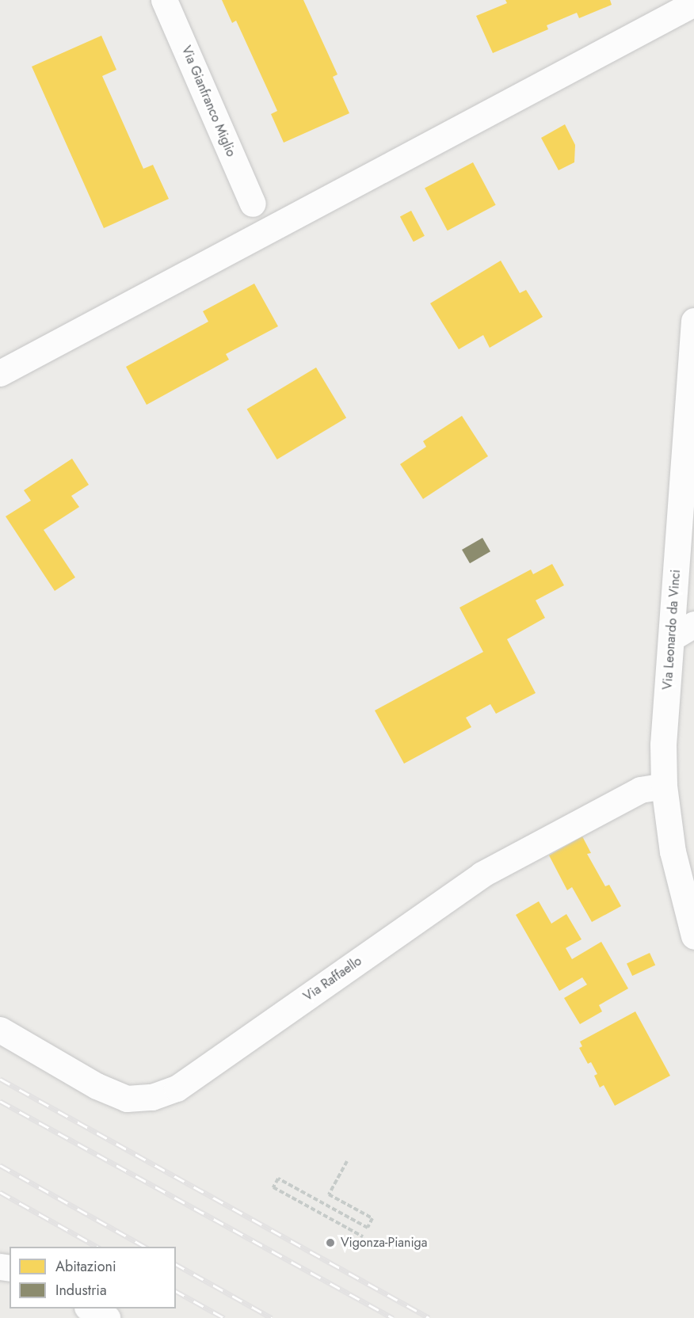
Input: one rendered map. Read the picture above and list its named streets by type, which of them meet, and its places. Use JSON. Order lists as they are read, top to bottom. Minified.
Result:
{"streets":{"street":["Via Gianfranco Miglio","Via Leonardo da Vinci","Via Raffaello"]},"crossings":[["Via Leonardo da Vinci","Via Raffaello"]],"places":["Vigonza-Pianiga"],"legend":["Abitazioni","Industria"]}
